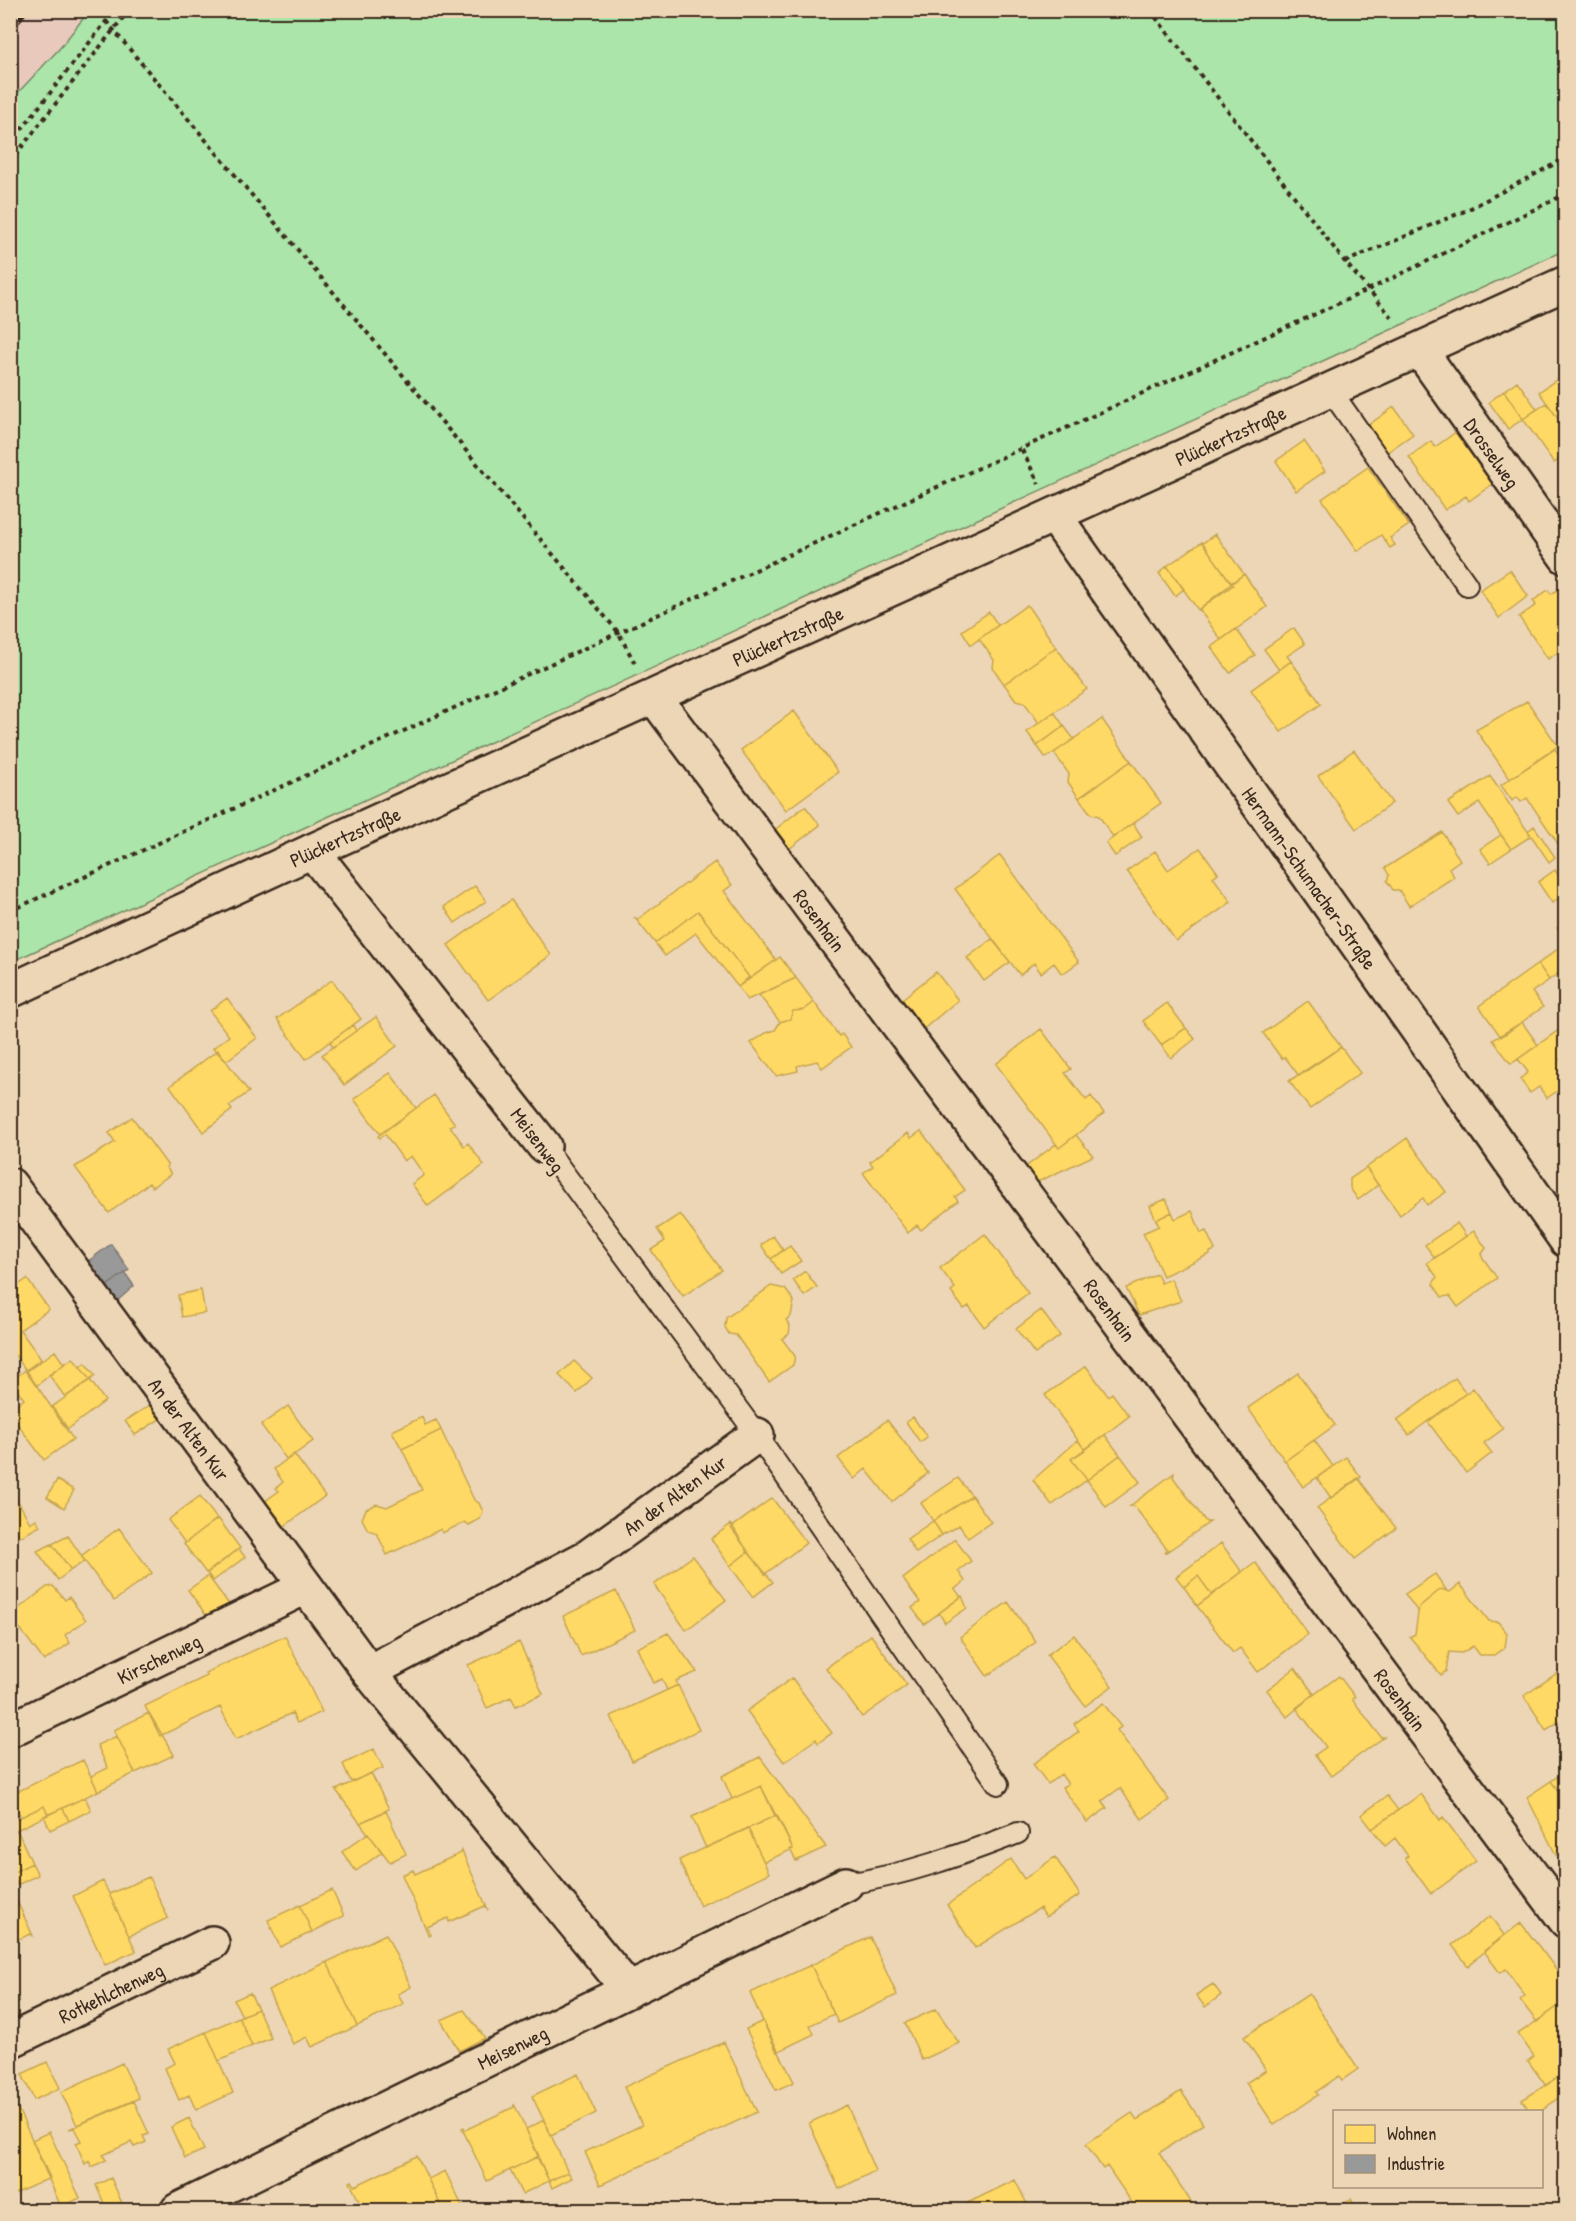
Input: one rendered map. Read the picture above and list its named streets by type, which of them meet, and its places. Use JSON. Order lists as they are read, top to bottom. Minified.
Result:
{"streets":{"street":["Plückertzstraße","Drosselweg","Hermann-Schumacher-Straße","Rosenhain","Meisenweg","An der Alten Kur","Kirschenweg","Rotkehlchenweg"]},"crossings":[["Plückertzstraße","Drosselweg"],["Plückertzstraße","Hermann-Schumacher-Straße"],["Plückertzstraße","Rosenhain"],["Plückertzstraße","Meisenweg"],["Meisenweg","An der Alten Kur"],["An der Alten Kur","Kirschenweg"]],"legend":["Wohnen","Industrie"]}
